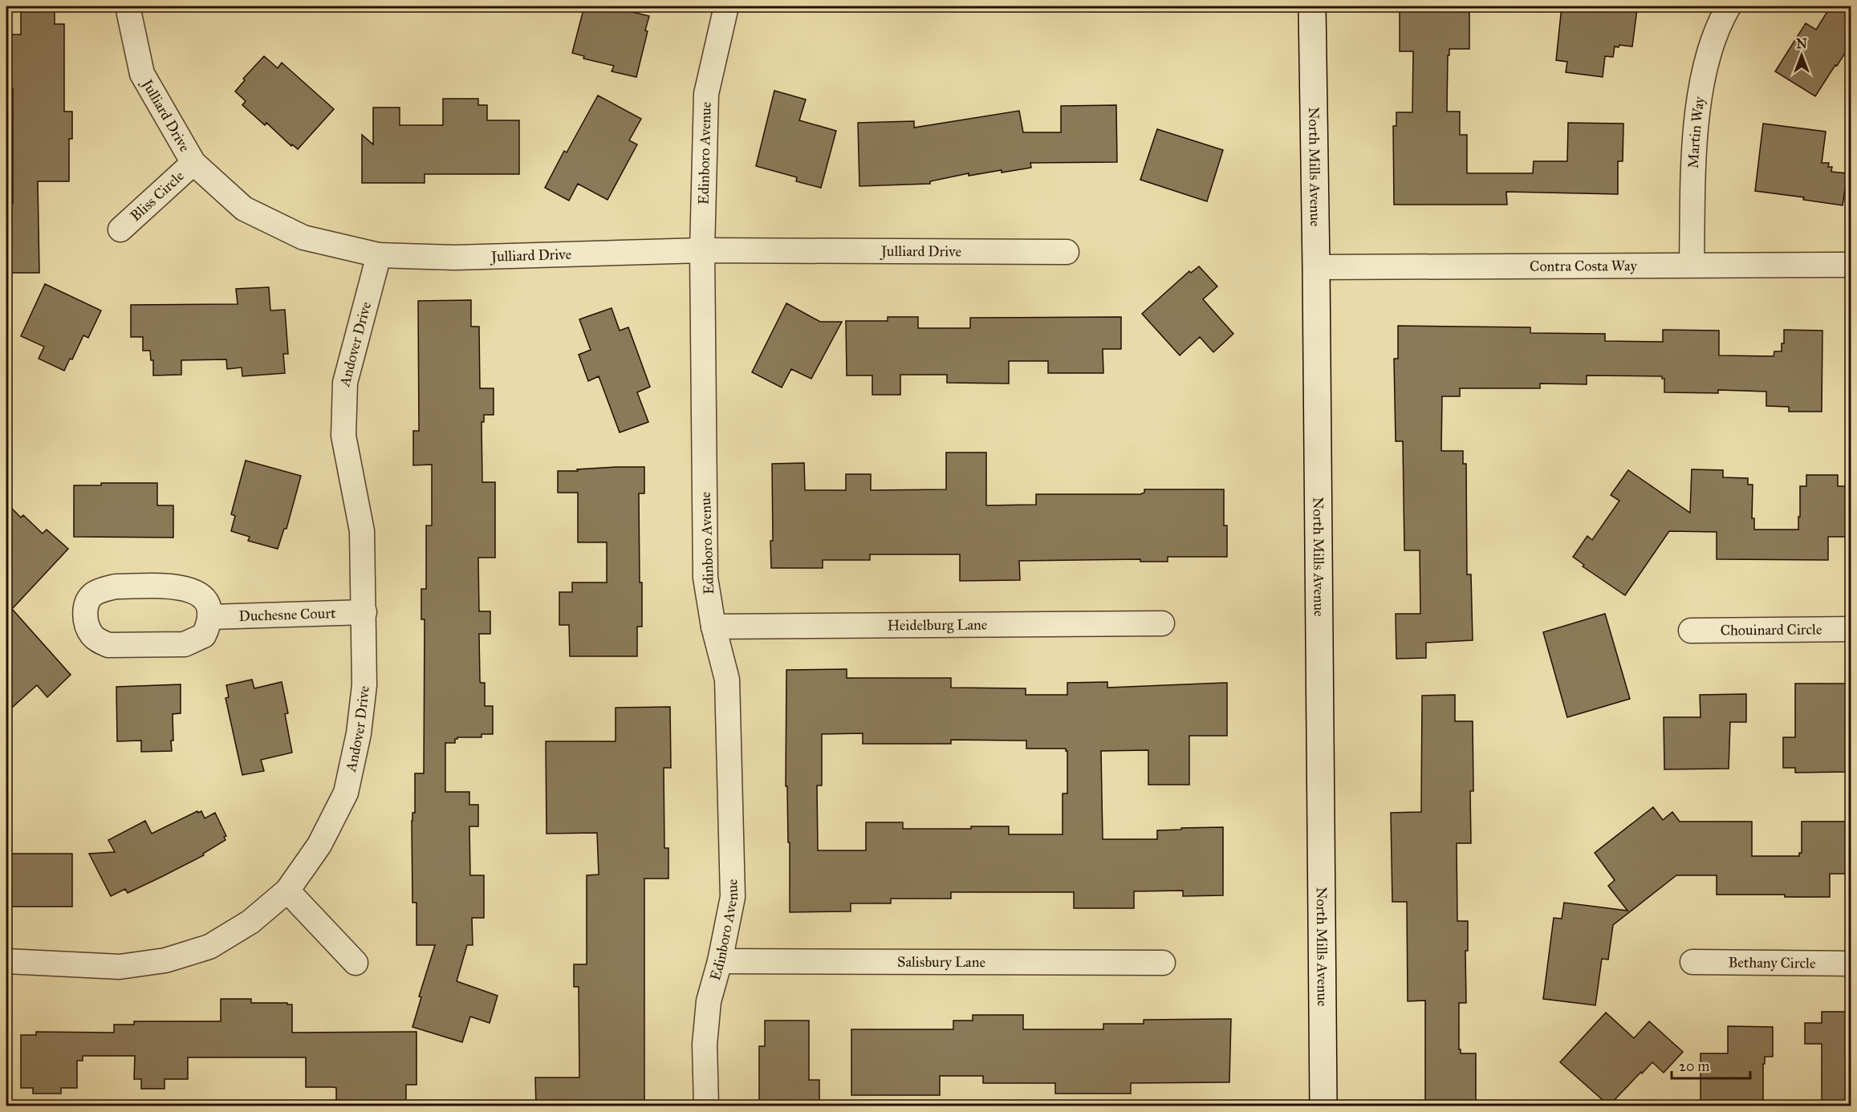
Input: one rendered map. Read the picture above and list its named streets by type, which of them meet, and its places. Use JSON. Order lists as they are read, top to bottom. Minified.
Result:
{"streets":{"main road":["North Mills Avenue"],"street":["Julliard Drive","Martin Way","Edinboro Avenue","Bliss Circle","Contra Costa Way","Andover Drive","Duchesne Court","Heidelburg Lane","Chouinard Circle","Salisbury Lane","Bethany Circle"]},"crossings":[["Julliard Drive","Edinboro Avenue"],["Julliard Drive","Bliss Circle"],["Julliard Drive","Andover Drive"],["Martin Way","Contra Costa Way"],["Edinboro Avenue","Heidelburg Lane"],["Edinboro Avenue","Salisbury Lane"],["North Mills Avenue","Contra Costa Way"],["Andover Drive","Duchesne Court"]],"scale_bar":"20 m","north":"top"}
